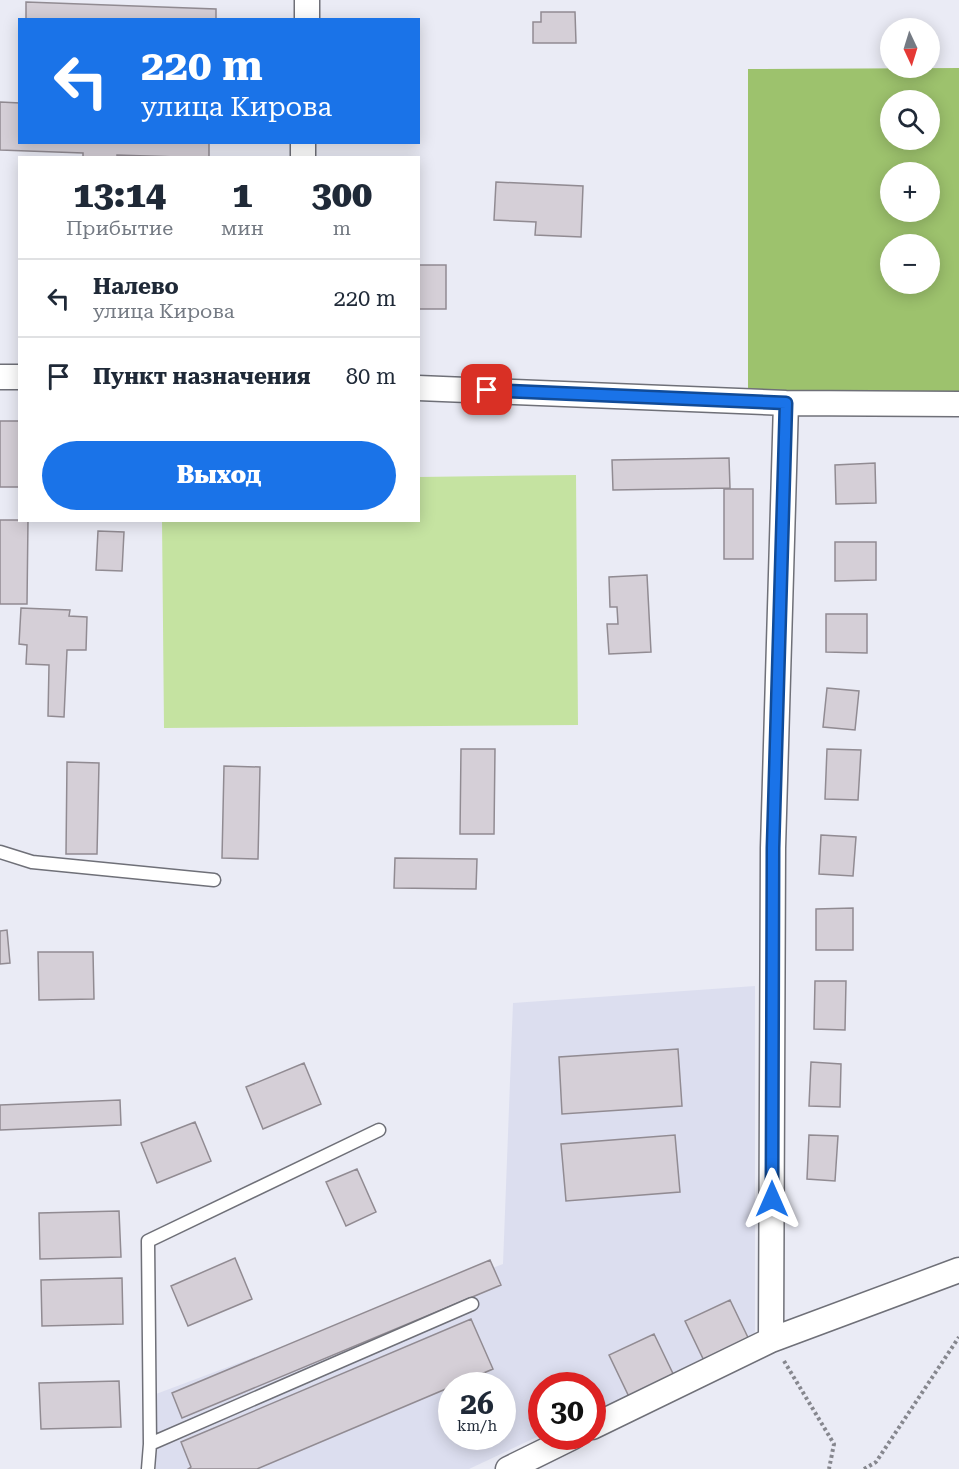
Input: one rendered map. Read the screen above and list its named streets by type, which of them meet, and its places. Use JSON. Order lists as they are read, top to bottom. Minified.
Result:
{"north":"bottom","page":{"map_buttons":["+","−"],"turn":["220 m","улица Кирова"],"eta":["13:14","Прибытие","1","мин","300","m"],"list":[{"name":"Налево","note":"улица Кирова","value":"220 m"},{"name":"Пункт назначения","value":"80 m"}],"buttons":"Выход","speed":"26 km/h","limit":"30"}}
